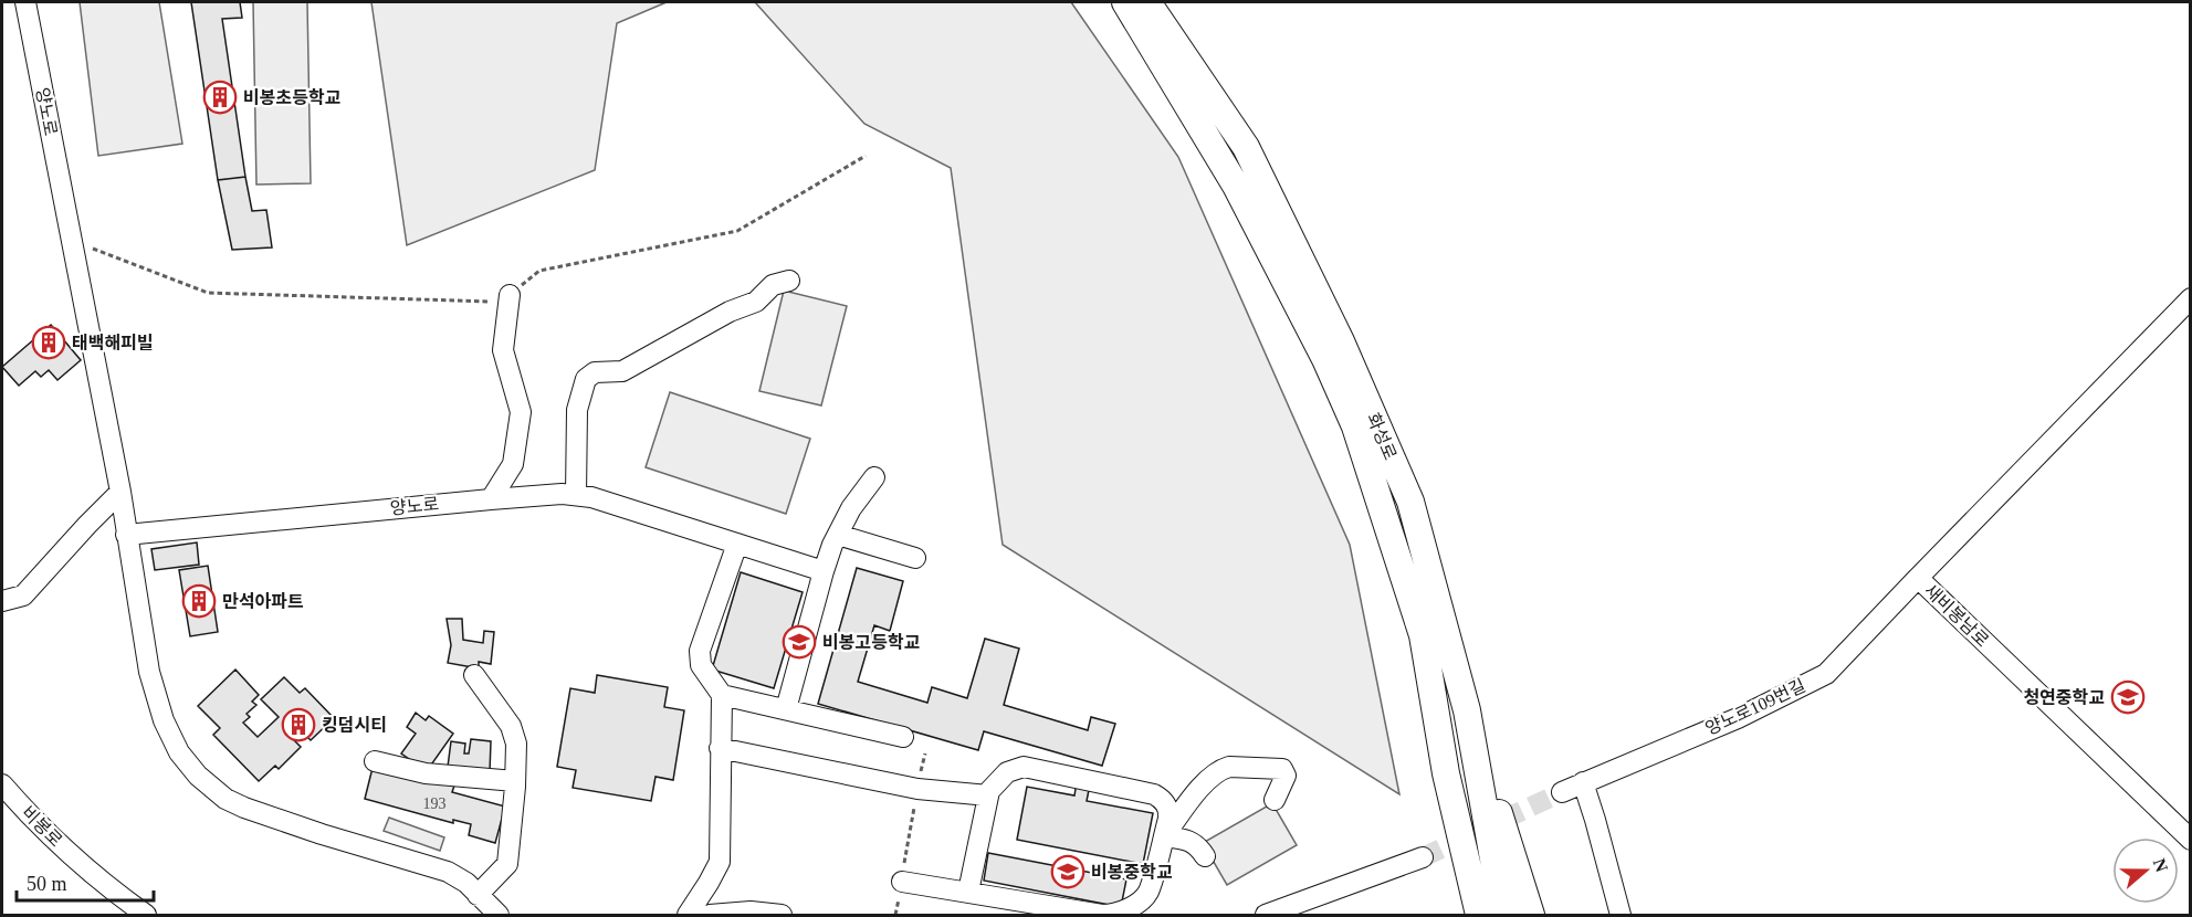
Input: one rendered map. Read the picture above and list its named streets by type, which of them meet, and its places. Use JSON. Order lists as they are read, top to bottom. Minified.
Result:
{"streets":{"main road":["화성로"],"street":["양노로","새비봉남로","양노로109번길","비봉로"]},"crossings":[["새비봉남로","양노로109번길"]],"places":{"building":["비봉초등학교","태백해피빌","만석아파트","킹덤시티"],"school or university":["비봉고등학교","청연중학교","비봉중학교"]},"house_numbers":["193"],"scale_bar":"50 m","north":"right"}
